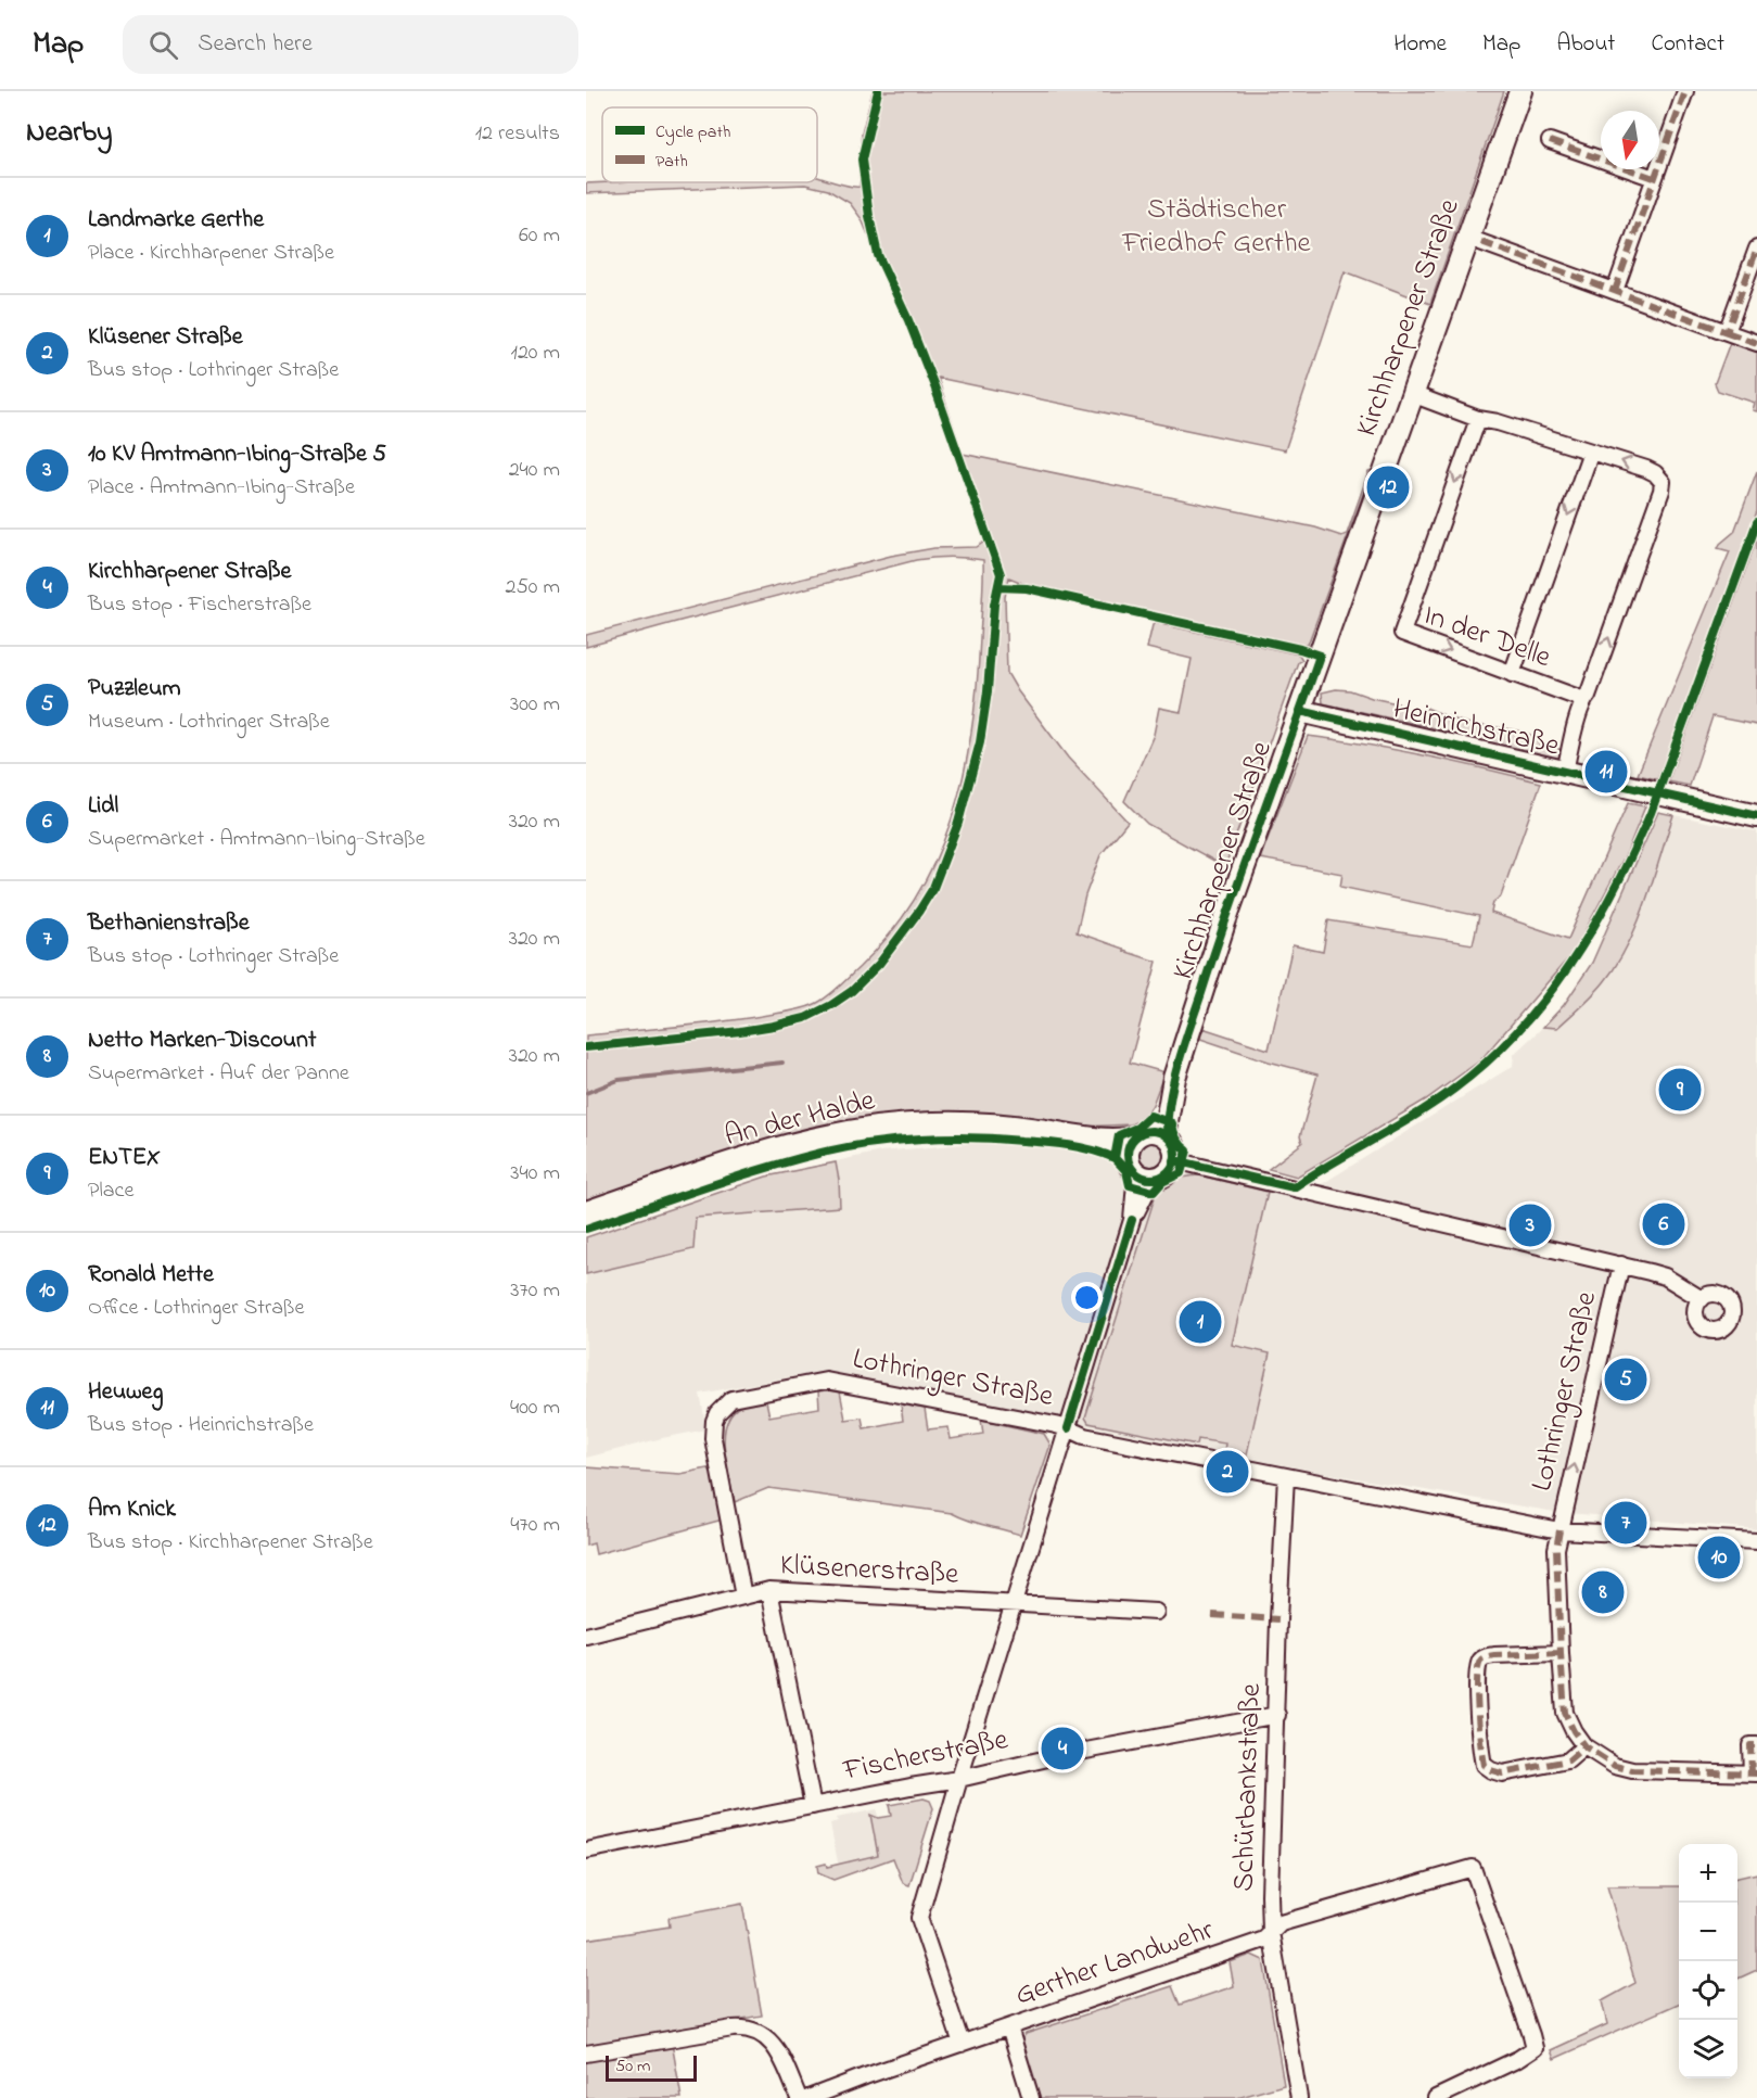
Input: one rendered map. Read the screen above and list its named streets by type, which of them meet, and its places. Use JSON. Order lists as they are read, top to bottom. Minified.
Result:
{"streets":{"street":["Kirchharpener Straße","In der Delle","Heinrichstraße","An der Halde","Lothringer Straße","Klüsenerstraße","Fischerstraße","Schürbankstraße","Gerther Landwehr"]},"crossings":[["Kirchharpener Straße","Heinrichstraße"],["Kirchharpener Straße","An der Halde"],["Lothringer Straße","Klüsenerstraße"],["Lothringer Straße","Schürbankstraße"],["Fischerstraße","Schürbankstraße"],["Schürbankstraße","Gerther Landwehr"]],"parks":["Städtischer Friedhof Gerthe"],"legend":["Cycle path","Path"],"scale_bar":"50 m","north":"bottom","page":{"header":"Map","search":"Search here","nav":["Home","Map","About","Contact"],"heading":["Nearby","12 results"],"list":[{"mark":"1","name":"Landmarke Gerthe","note":"Place · Kirchharpener Straße","value":"60 m"},{"mark":"2","name":"Klüsener Straße","note":"Bus stop · Lothringer Straße","value":"120 m"},{"mark":"3","name":"10 KV Amtmann-Ibing-Straße 5","note":"Place · Amtmann-Ibing-Straße","value":"240 m"},{"mark":"4","name":"Kirchharpener Straße","note":"Bus stop · Fischerstraße","value":"250 m"},{"mark":"5","name":"Puzzleum","note":"Museum · Lothringer Straße","value":"300 m"},{"mark":"6","name":"Lidl","note":"Supermarket · Amtmann-Ibing-Straße","value":"320 m"},{"mark":"7","name":"Bethanienstraße","note":"Bus stop · Lothringer Straße","value":"320 m"},{"mark":"8","name":"Netto Marken-Discount","note":"Supermarket · Auf der Panne","value":"320 m"},{"mark":"9","name":"ENTEX","note":"Place","value":"340 m"},{"mark":"10","name":"Ronald Mette","note":"Office · Lothringer Straße","value":"370 m"},{"mark":"11","name":"Heuweg","note":"Bus stop · Heinrichstraße","value":"400 m"},{"mark":"12","name":"Am Knick","note":"Bus stop · Kirchharpener Straße","value":"470 m"}],"pins":["12","11","9","6","3","1","5","2","7","10","8","4"],"map_buttons":["+","−"],"scale":"50 m"}}
